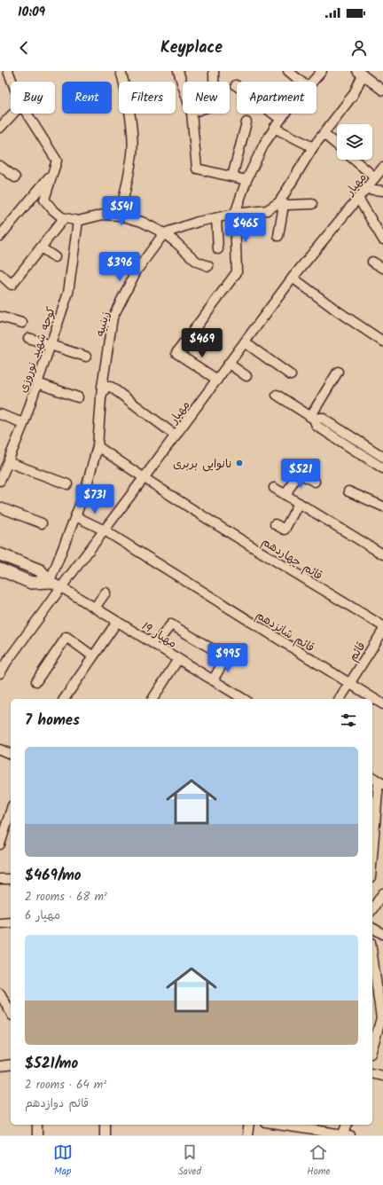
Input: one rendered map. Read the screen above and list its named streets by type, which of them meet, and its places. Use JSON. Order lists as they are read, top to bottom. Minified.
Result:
{"streets":{"street":["مهیار","زینبیه","کوچه شهید نوروزی","قائم چهاردهم","قائم شانزدهم","مهیار 19","قائم"]},"crossings":[["مهیار","قائم چهاردهم"],["مهیار","قائم شانزدهم"],["مهیار","مهیار 19"],["زینبیه","قائم چهاردهم"],["زینبیه","قائم شانزدهم"],["زینبیه","مهیار 19"],["قائم شانزدهم","قائم"]],"places":["نانوایی بربری"],"page":{"status":"10:09","header":"Keyplace","chip":["Buy","Rent","Filters","New","Apartment"],"price":["$541","$465","$396","$469","$521","$731","$995"],"heading":"7 homes","list":[{"name":"$469/mo","note":"2 rooms · 68 m² · مهیار 6"},{"name":"$521/mo","note":"2 rooms · 64 m² · قائم دوازدهم"}],"tabs":["Map","Saved","Home"]}}
